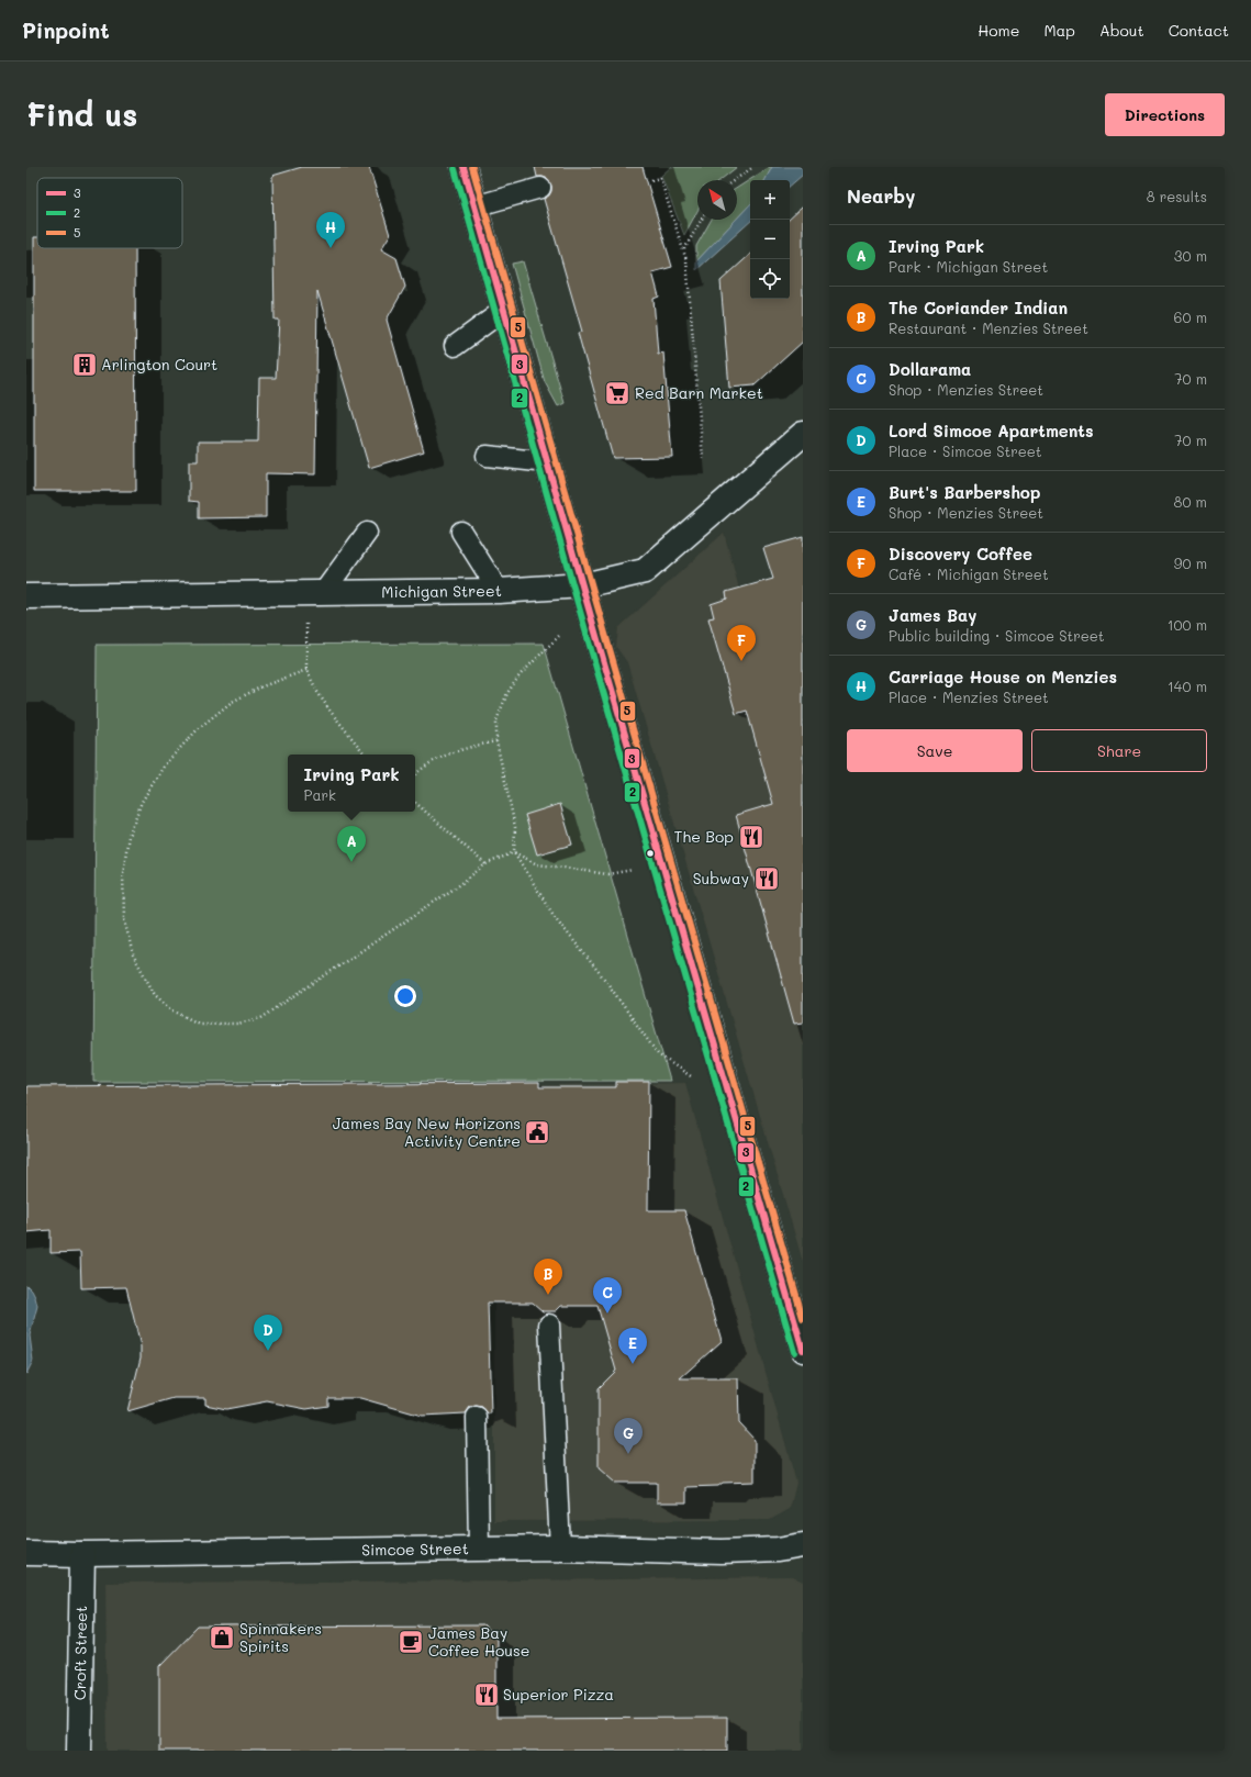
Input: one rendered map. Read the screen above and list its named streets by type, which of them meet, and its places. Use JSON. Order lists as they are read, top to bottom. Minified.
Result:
{"streets":{"street":["Michigan Street","Simcoe Street","Croft Street"]},"crossings":[["Simcoe Street","Croft Street"]],"places":{"building":["Arlington Court"],"supermarket":["Red Barn Market"],"restaurant":["The Bop","Subway","Superior Pizza"],"public building":["James Bay New Horizons Activity Centre"],"shop":["Spinnakers Spirits"],"cafe":["James Bay Coffee House"]},"lines":["transit line 3","transit line 5","transit line 2"],"legend":["3","2","5"],"north":"top left","page":{"header":"Pinpoint","nav":["Home","Map","About","Contact"],"buttons":["Directions",["Save","Share"]],"title":"Find us","heading":["Nearby","8 results"],"map_buttons":["+","−"],"pins":["H","F","A","B","C","D","E","G"],"list":[{"mark":"A","name":"Irving Park","note":"Park · Michigan Street","value":"30 m"},{"mark":"B","name":"The Coriander Indian","note":"Restaurant · Menzies Street","value":"60 m"},{"mark":"C","name":"Dollarama","note":"Shop · Menzies Street","value":"70 m"},{"mark":"D","name":"Lord Simcoe Apartments","note":"Place · Simcoe Street","value":"70 m"},{"mark":"E","name":"Burt's Barbershop","note":"Shop · Menzies Street","value":"80 m"},{"mark":"F","name":"Discovery Coffee","note":"Café · Michigan Street","value":"90 m"},{"mark":"G","name":"James Bay","note":"Public building · Simcoe Street","value":"100 m"},{"mark":"H","name":"Carriage House on Menzies","note":"Place · Menzies Street","value":"140 m"}],"popup":["Irving Park","Park"]}}
